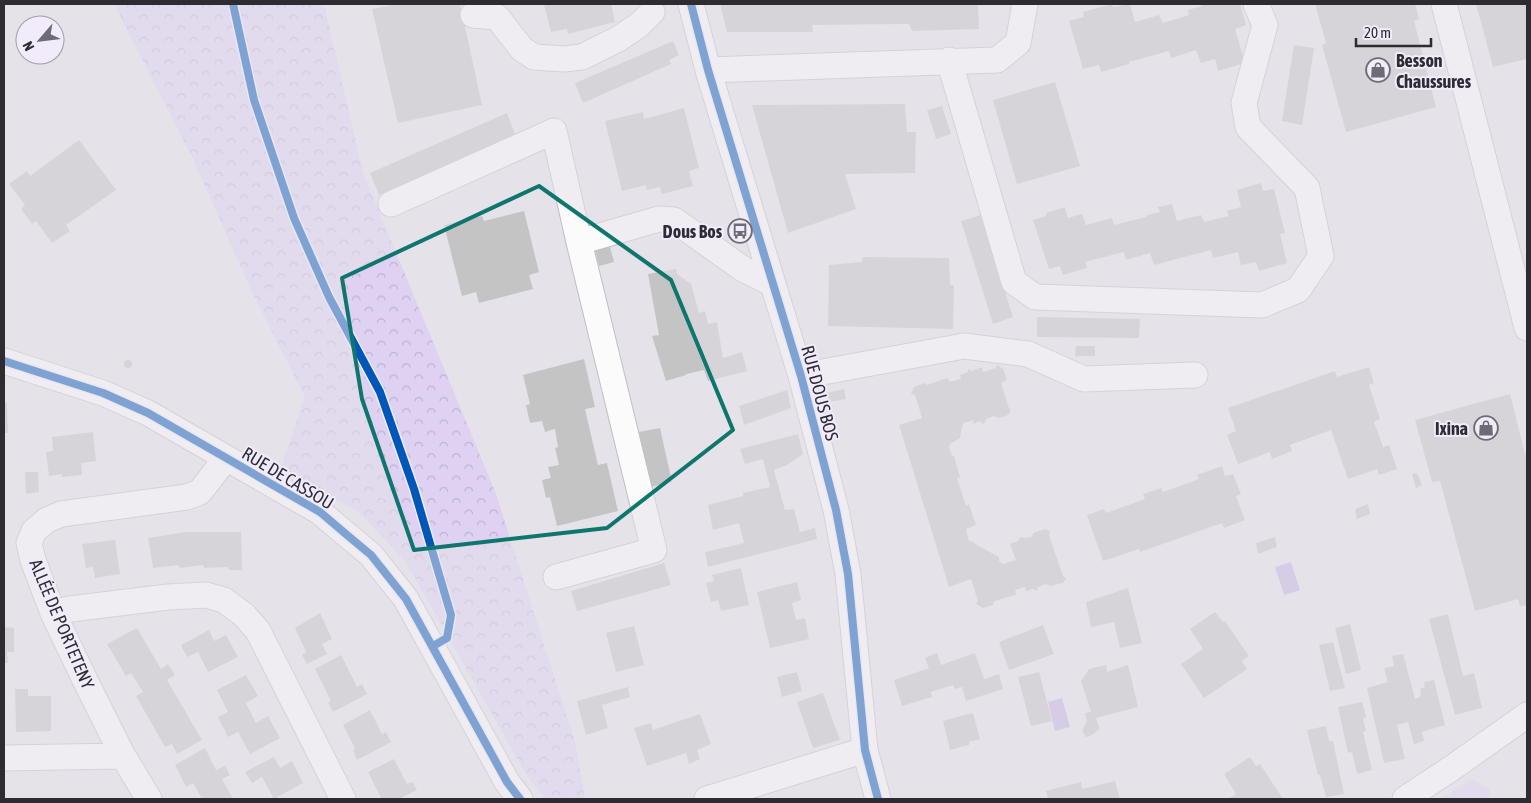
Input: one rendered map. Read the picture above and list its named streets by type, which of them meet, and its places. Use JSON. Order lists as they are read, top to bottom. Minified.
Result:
{"streets":{"street":["RUE DOUS BOS","RUE DE CASSOU","ALLÉE DE PORTETENY"]},"crossings":[["RUE DE CASSOU","ALLÉE DE PORTETENY"]],"places":{"shop":["Besson Chaussures","Ixina"],"bus stop":["Dous Bos"]},"scale_bar":"20 m","north":"bottom left"}
